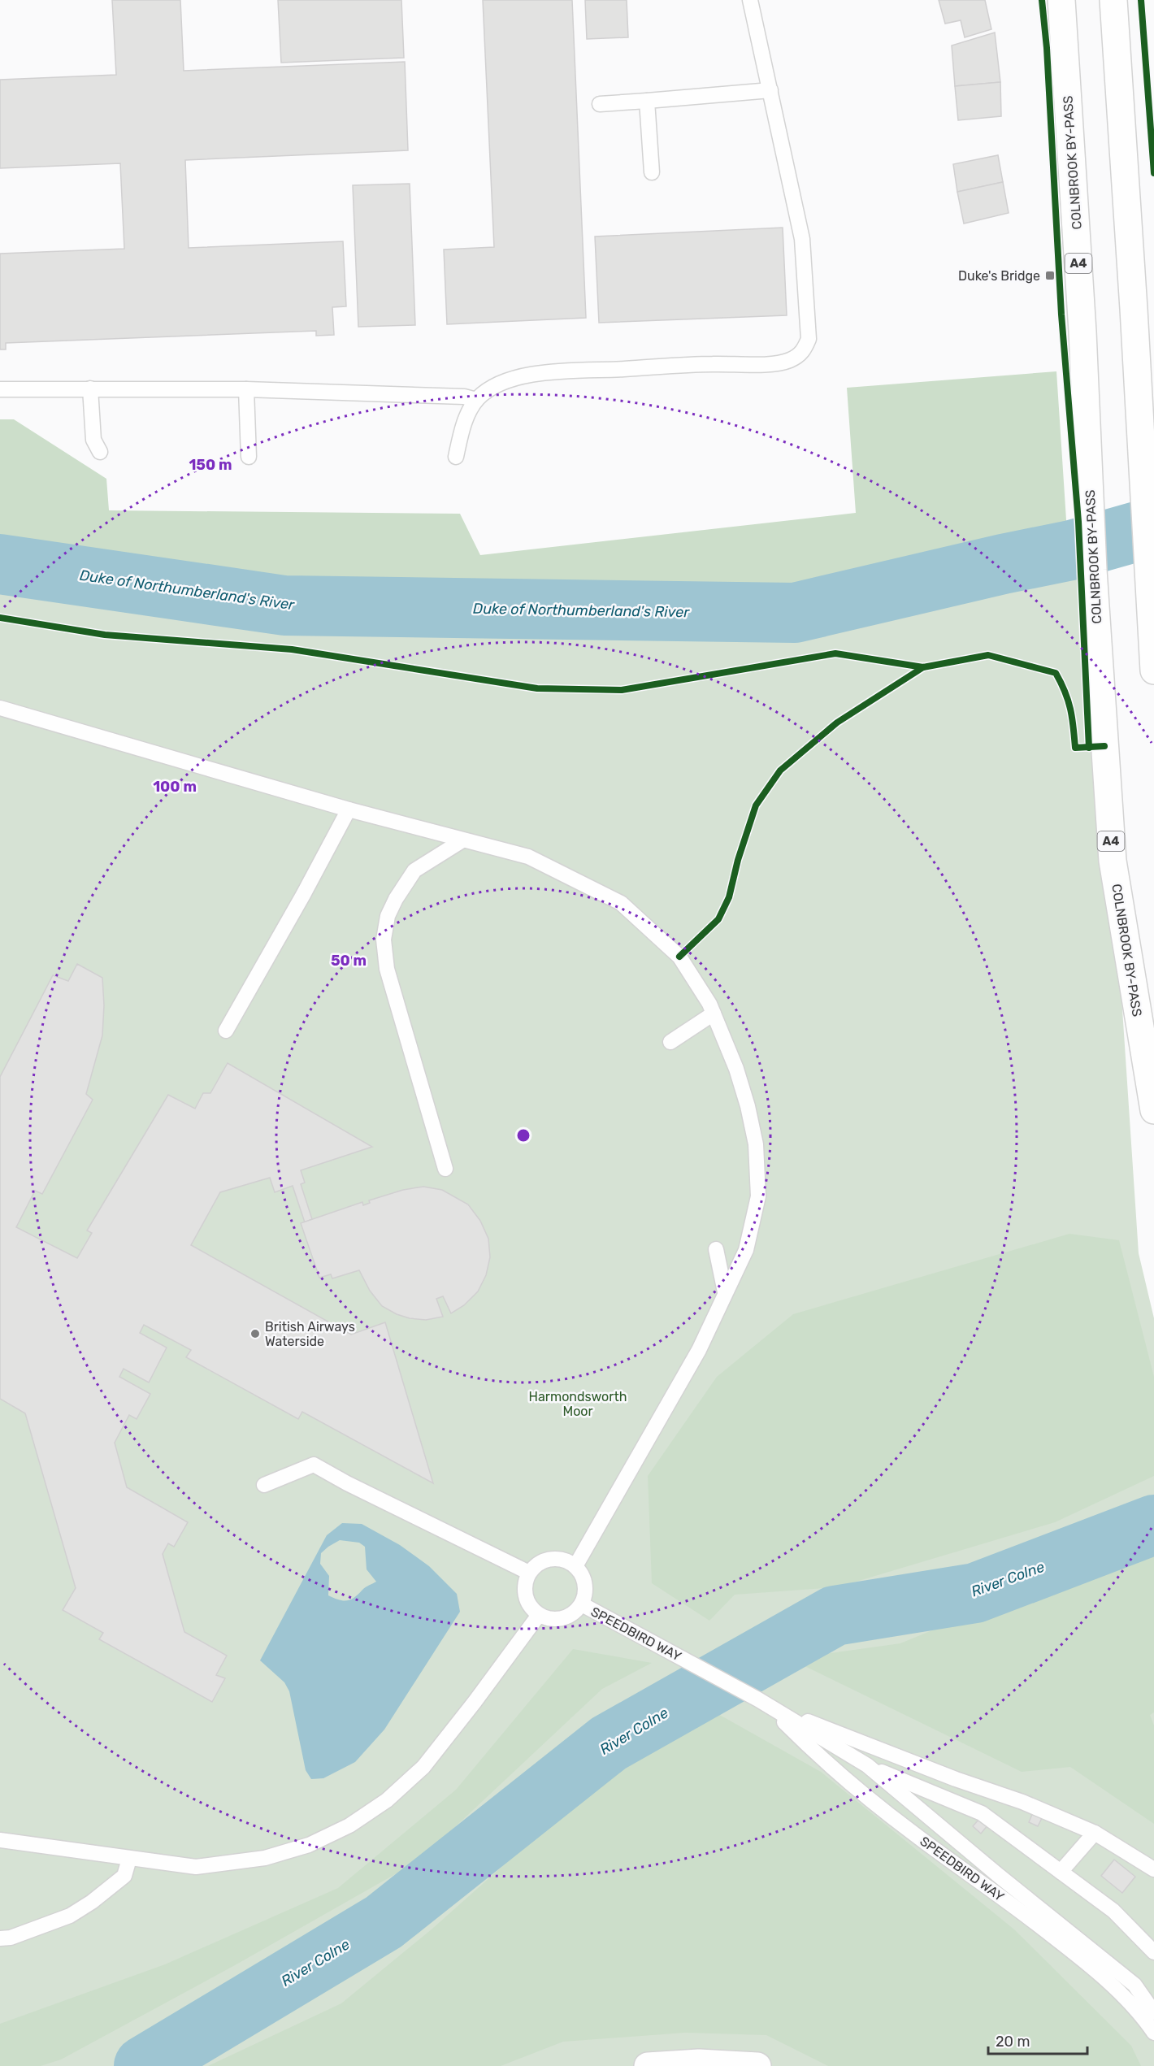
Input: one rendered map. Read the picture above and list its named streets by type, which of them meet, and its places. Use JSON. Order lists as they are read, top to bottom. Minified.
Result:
{"streets":{"main road":["COLNBROOK BY-PASS","A4"],"lane":["SPEEDBIRD WAY"]},"water":["Duke of Northumberland's River","River Colne"],"parks":["Harmondsworth Moor"],"places":{"transit":["Duke's Bridge"],"other":["British Airways Waterside"]},"scale_bar":"20 m","rings":["150 m","100 m","50 m"]}
